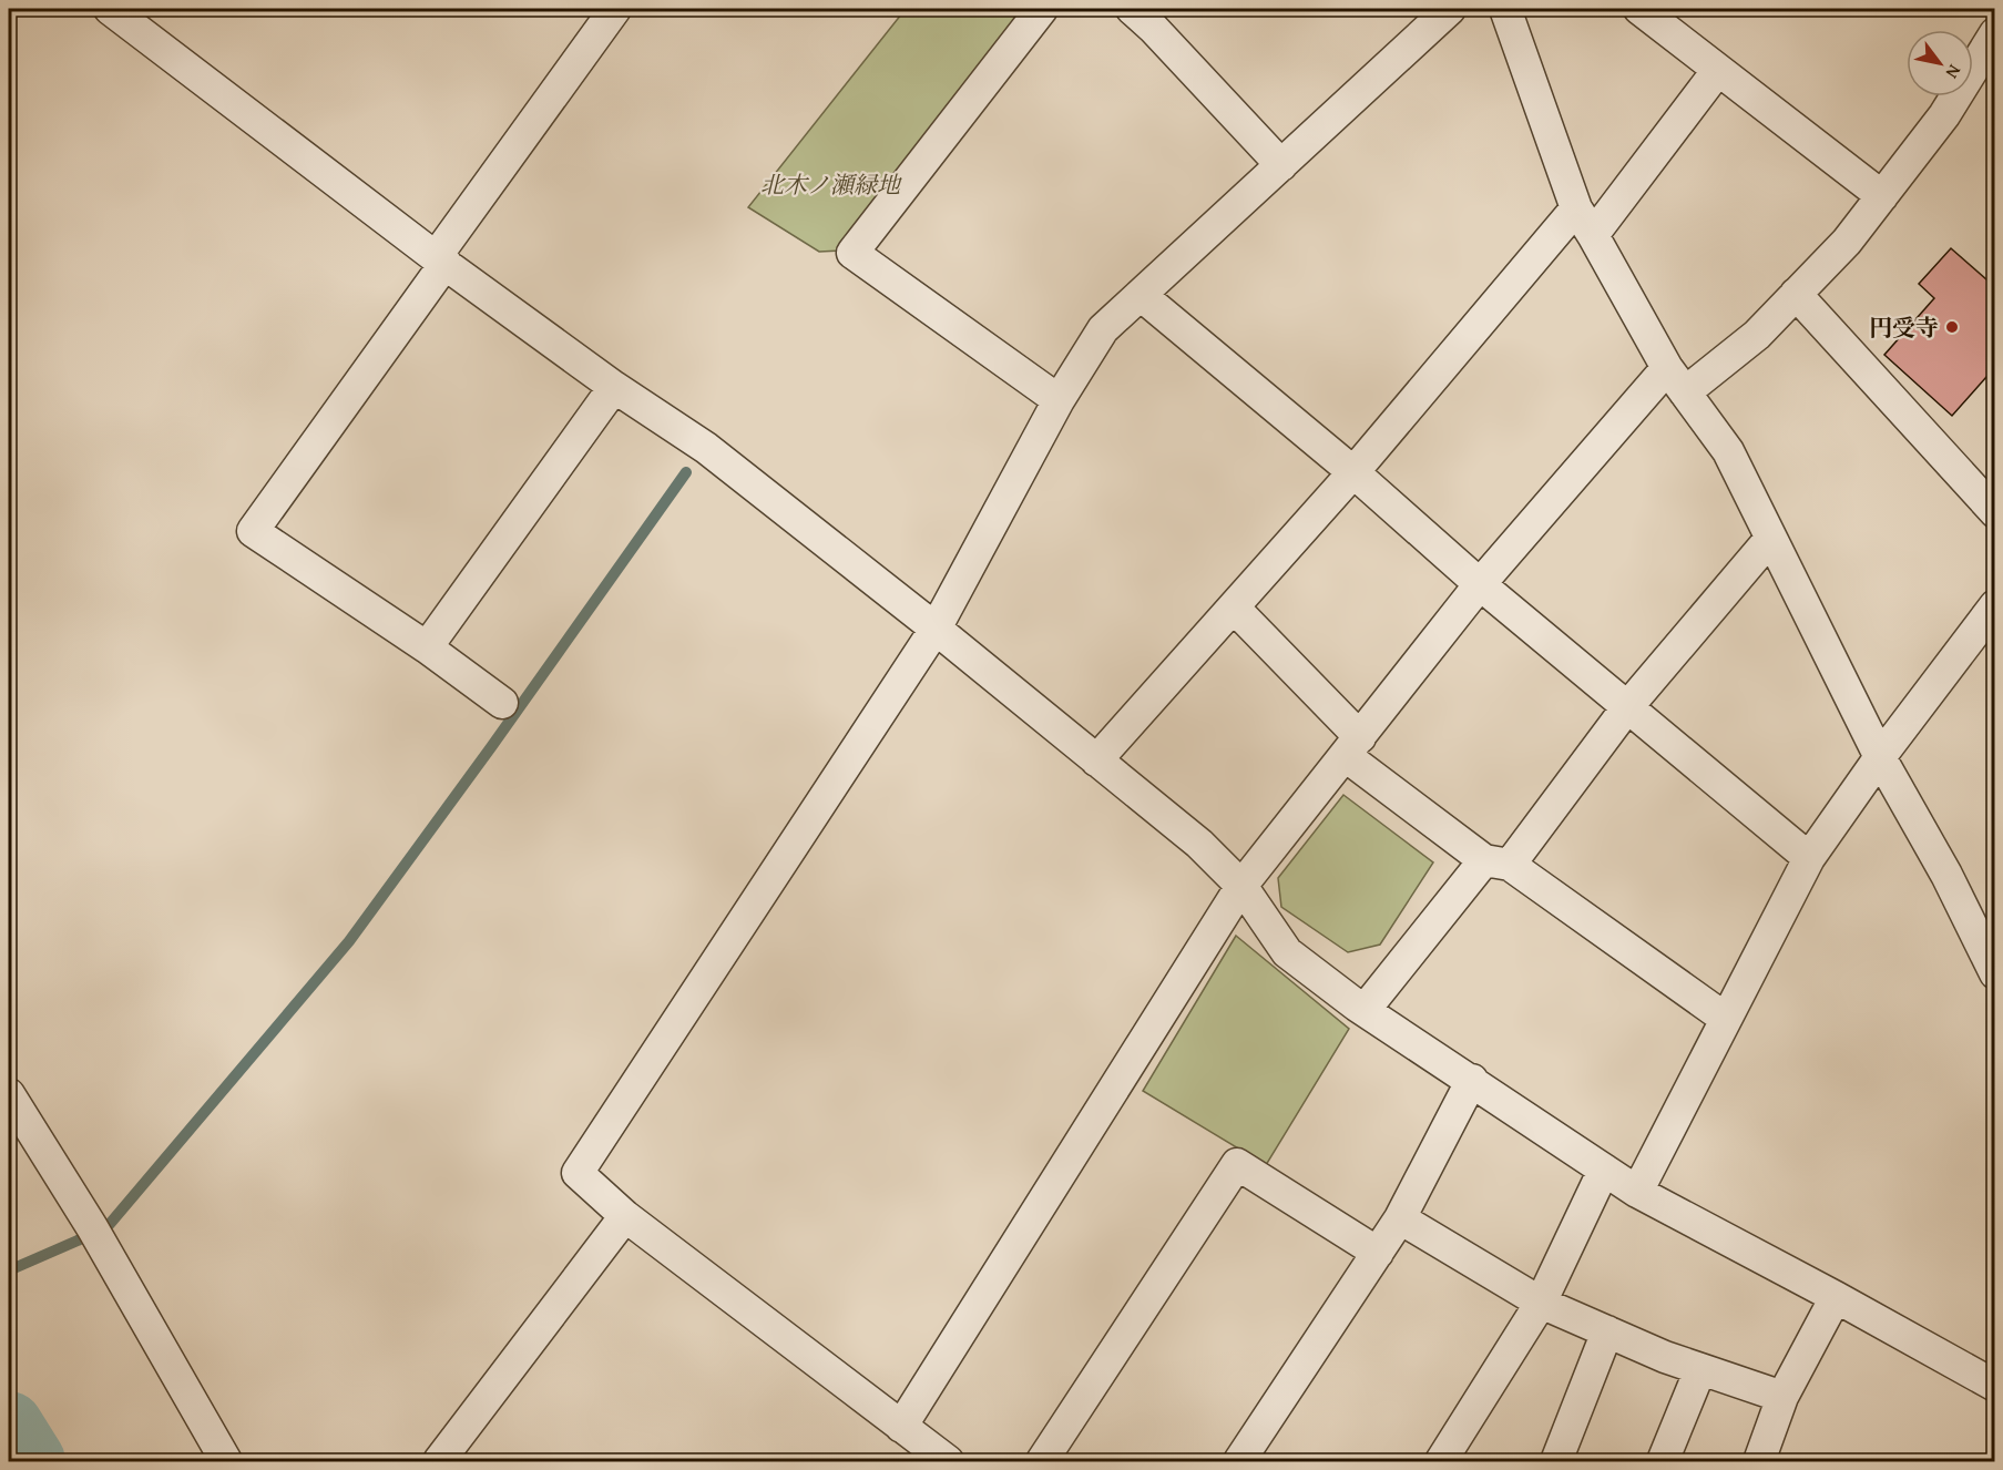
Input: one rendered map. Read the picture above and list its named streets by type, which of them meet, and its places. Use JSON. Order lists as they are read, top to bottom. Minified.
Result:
{"parks":["北木ノ瀬緑地"],"places":["円受寺"],"north":"bottom right"}
